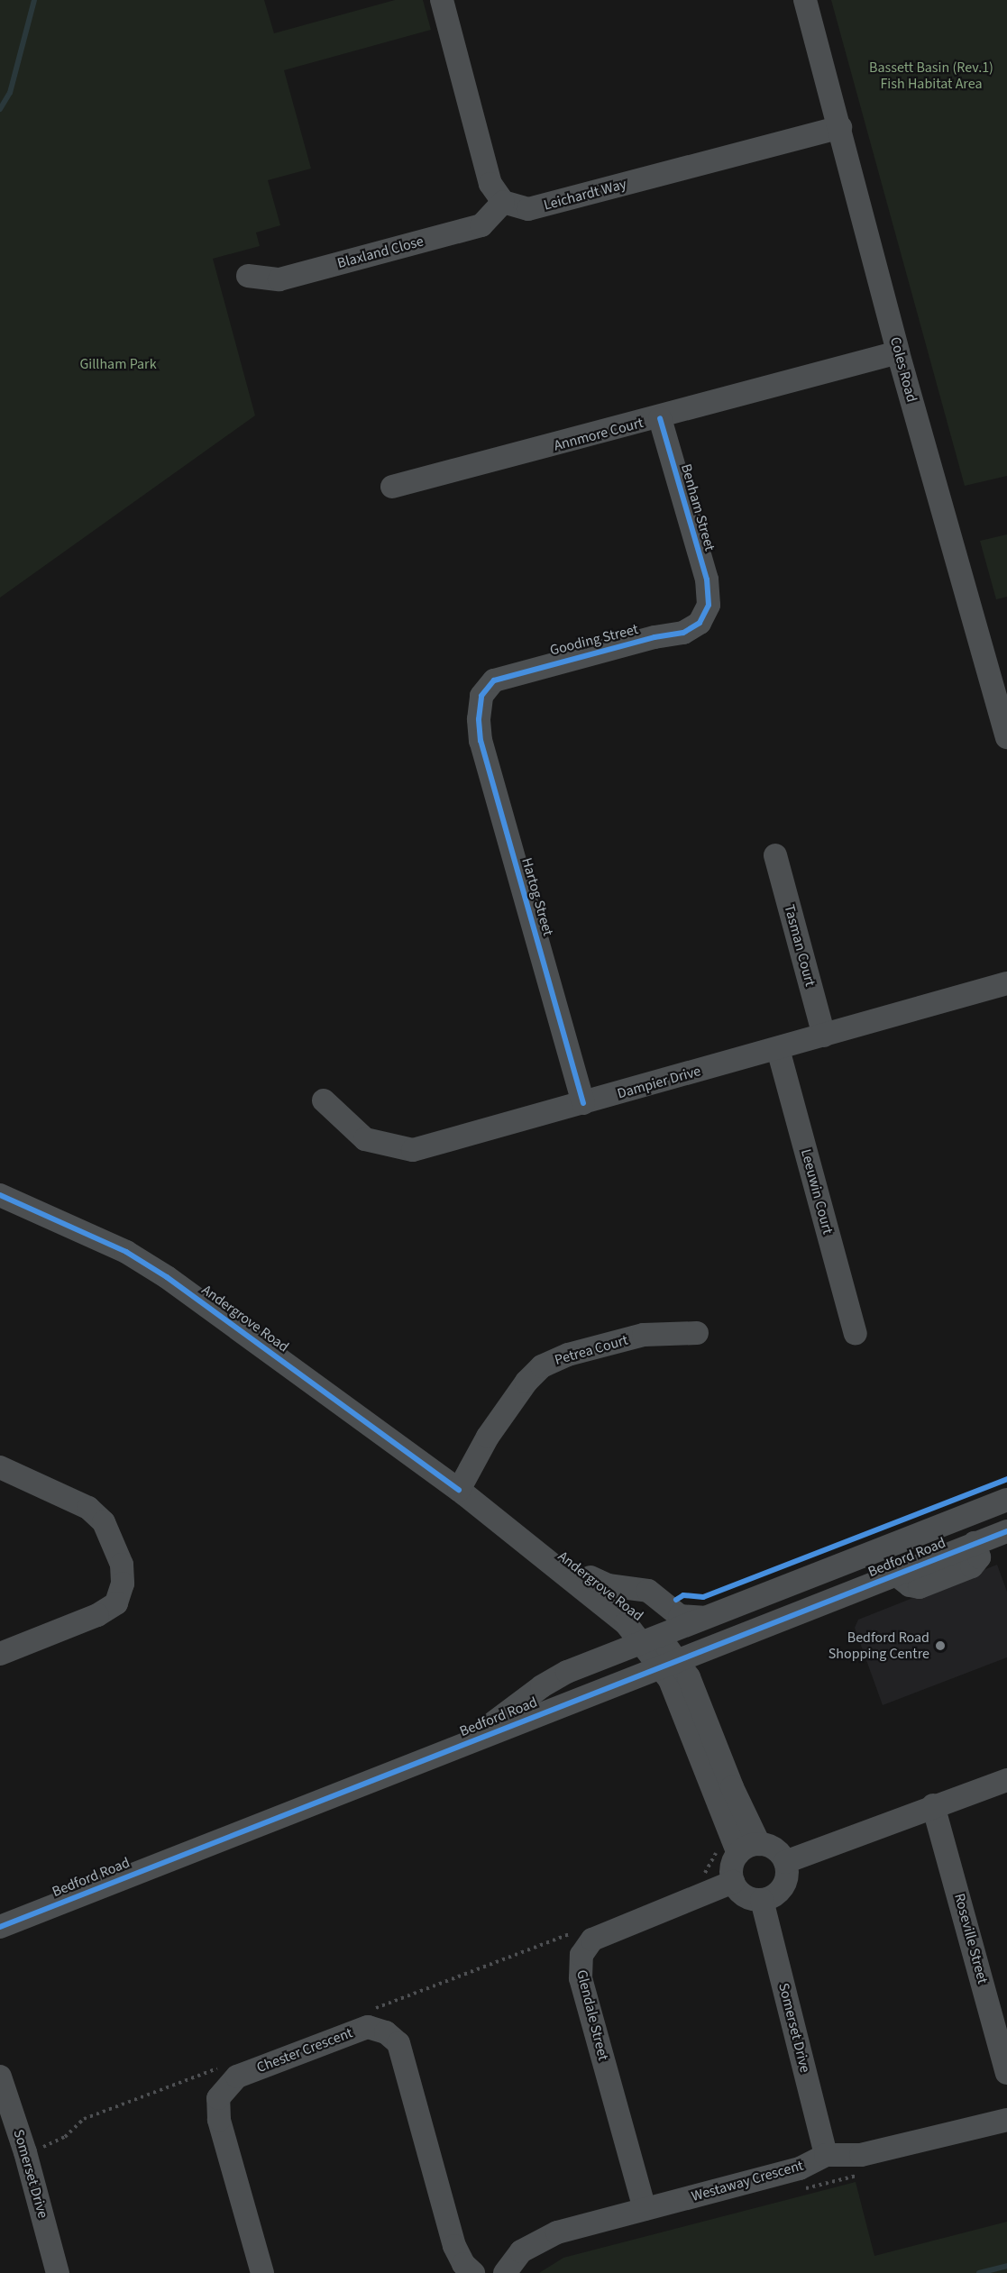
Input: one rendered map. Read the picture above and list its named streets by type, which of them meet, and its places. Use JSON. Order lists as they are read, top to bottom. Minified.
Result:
{"streets":{"street":["Leichardt Way","Blaxland Close","Coles Road","Annmore Court","Benham Street","Gooding Street","Hartog Street","Tasman Court","Dampier Drive","Leeuwin Court","Andergrove Road","Petrea Court","Bedford Road","Roseville Street","Glendale Street","Somerset Drive","Chester Crescent","Westaway Crescent"]},"crossings":[["Leichardt Way","Blaxland Close"],["Leichardt Way","Coles Road"],["Coles Road","Annmore Court"],["Annmore Court","Benham Street"],["Benham Street","Gooding Street"],["Gooding Street","Hartog Street"],["Hartog Street","Dampier Drive"],["Tasman Court","Dampier Drive"],["Dampier Drive","Leeuwin Court"],["Andergrove Road","Petrea Court"],["Andergrove Road","Bedford Road"],["Glendale Street","Somerset Drive"],["Glendale Street","Westaway Crescent"],["Somerset Drive","Westaway Crescent"]],"parks":["Bassett Basin (Rev.1) Fish Habitat Area","Gillham Park"],"places":["Bedford Road Shopping Centre"]}
